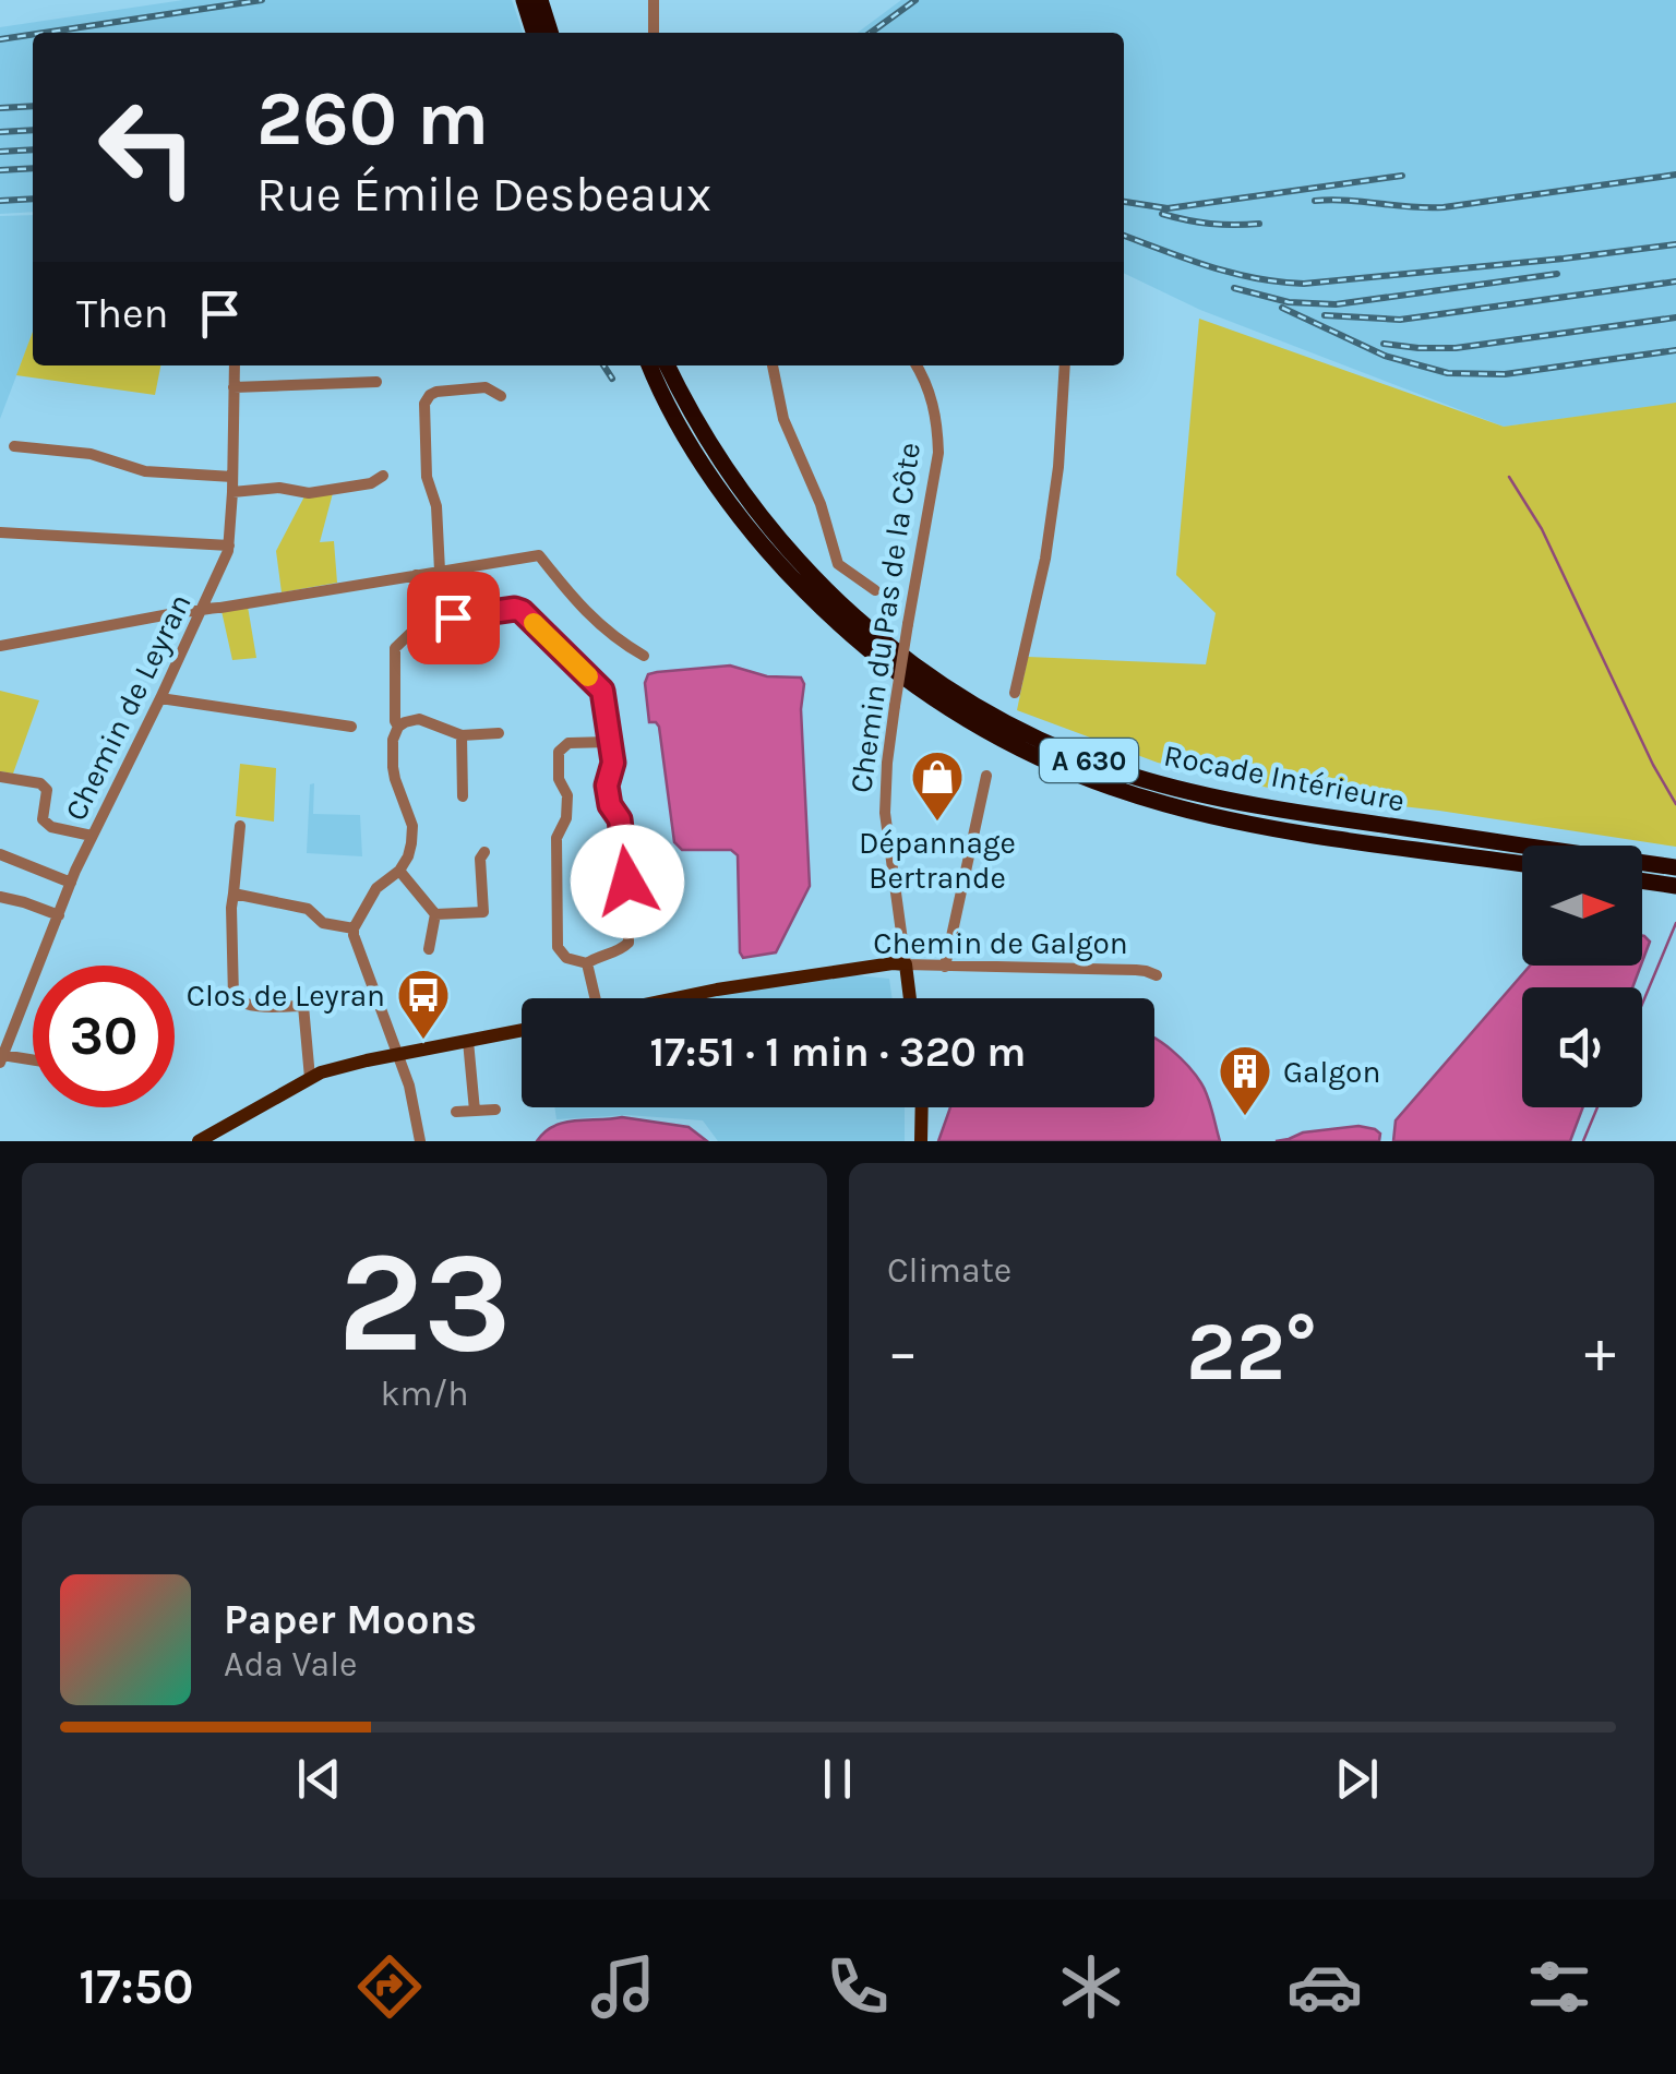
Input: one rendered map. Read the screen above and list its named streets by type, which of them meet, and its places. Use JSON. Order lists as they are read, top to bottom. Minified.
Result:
{"streets":{"highway":["A 630","Rocade Intérieure"],"main road":["Chemin du Pas de la Côte","Chemin de Galgon"],"street":["Chemin de Leyran"]},"crossings":[["Chemin du Pas de la Côte","Chemin de Galgon"]],"places":{"shop":["Dépannage Bertrande"],"bus stop":["Clos de Leyran"],"building":["Galgon"]},"north":"right","page":{"turn":["260 m","Rue Émile Desbeaux"],"then":"Then","limit":"30","trip":"17:51 · 1 min · 320 m","tile":[["23","km/h"],"Climate"],"heat":["−","22°","+"],"song":["Paper Moons","Ada Vale"],"tabs":"17:50"}}
